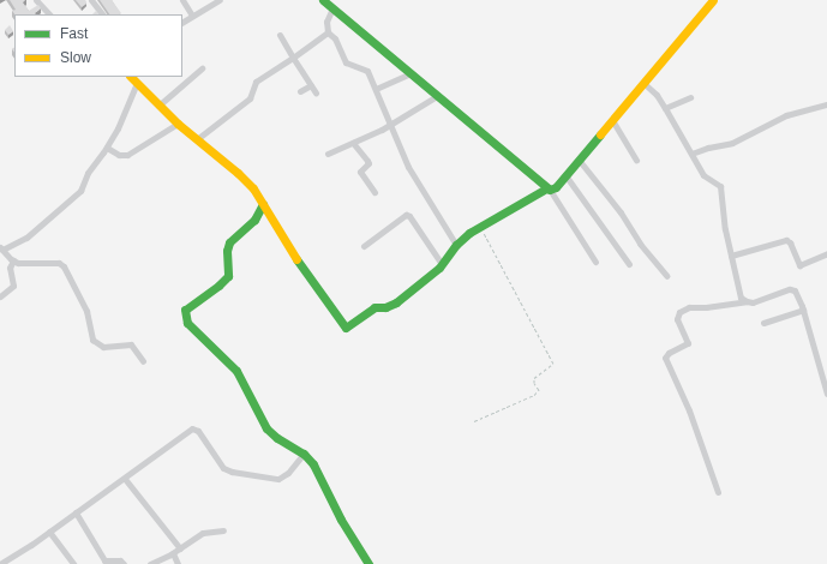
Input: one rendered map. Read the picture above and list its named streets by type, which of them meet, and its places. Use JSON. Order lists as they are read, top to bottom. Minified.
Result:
{"legend":["Fast","Slow"]}
